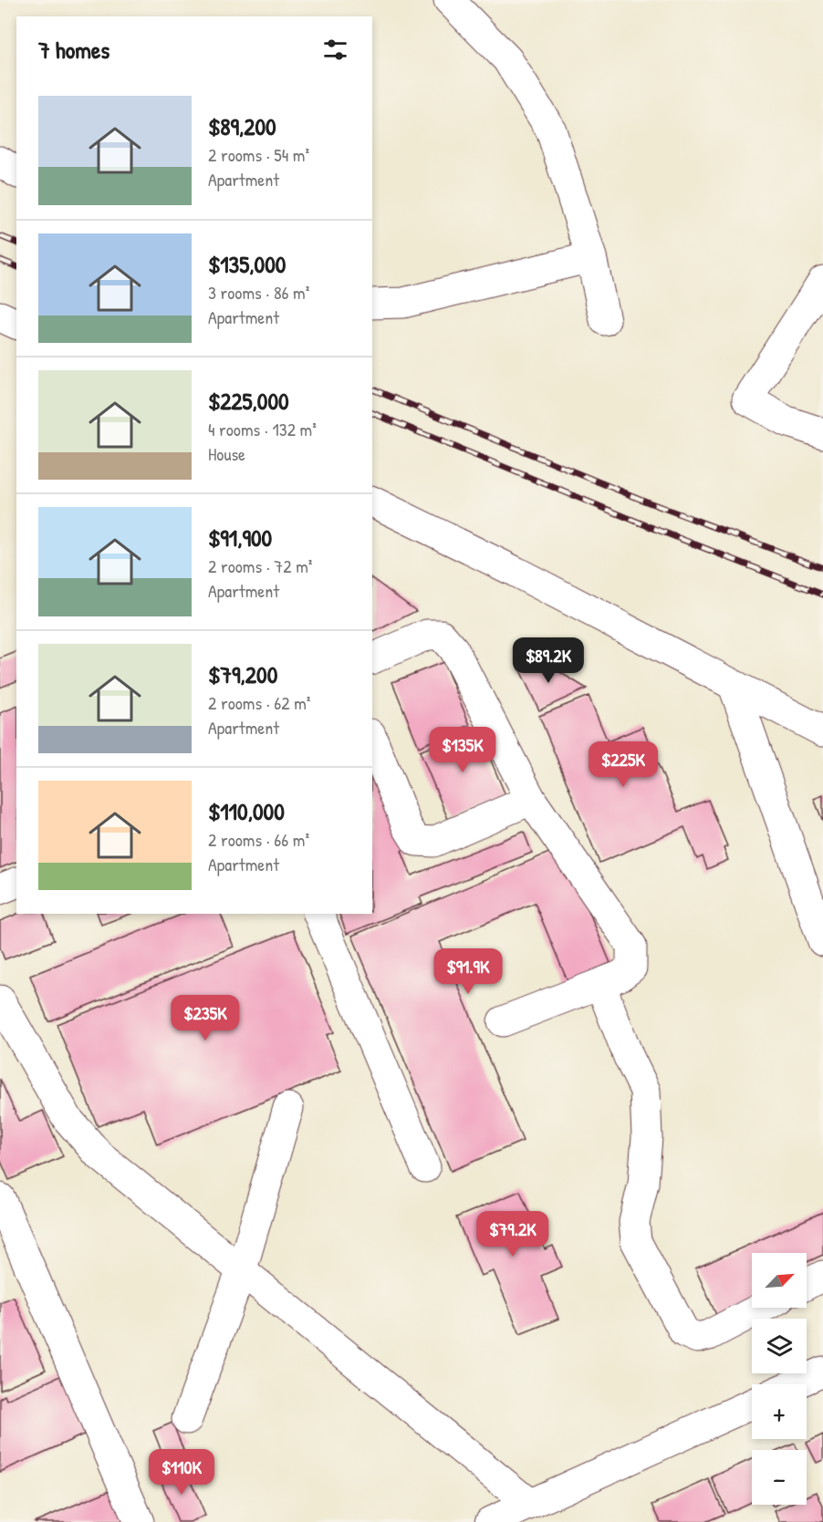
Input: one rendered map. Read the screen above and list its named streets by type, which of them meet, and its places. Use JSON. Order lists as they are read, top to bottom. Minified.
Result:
{"north":"top right","page":{"heading":"7 homes","list":[{"name":"$89,200","note":"2 rooms · 54 m² · Apartment"},{"name":"$135,000","note":"3 rooms · 86 m² · Apartment"},{"name":"$225,000","note":"4 rooms · 132 m² · House"},{"name":"$91,900","note":"2 rooms · 72 m² · Apartment"},{"name":"$79,200","note":"2 rooms · 62 m² · Apartment"},{"name":"$110,000","note":"2 rooms · 66 m² · Apartment"}],"price":["$89.2K","$135K","$225K","$91.9K","$235K","$79.2K","$110K"],"map_buttons":["+","−"]}}
